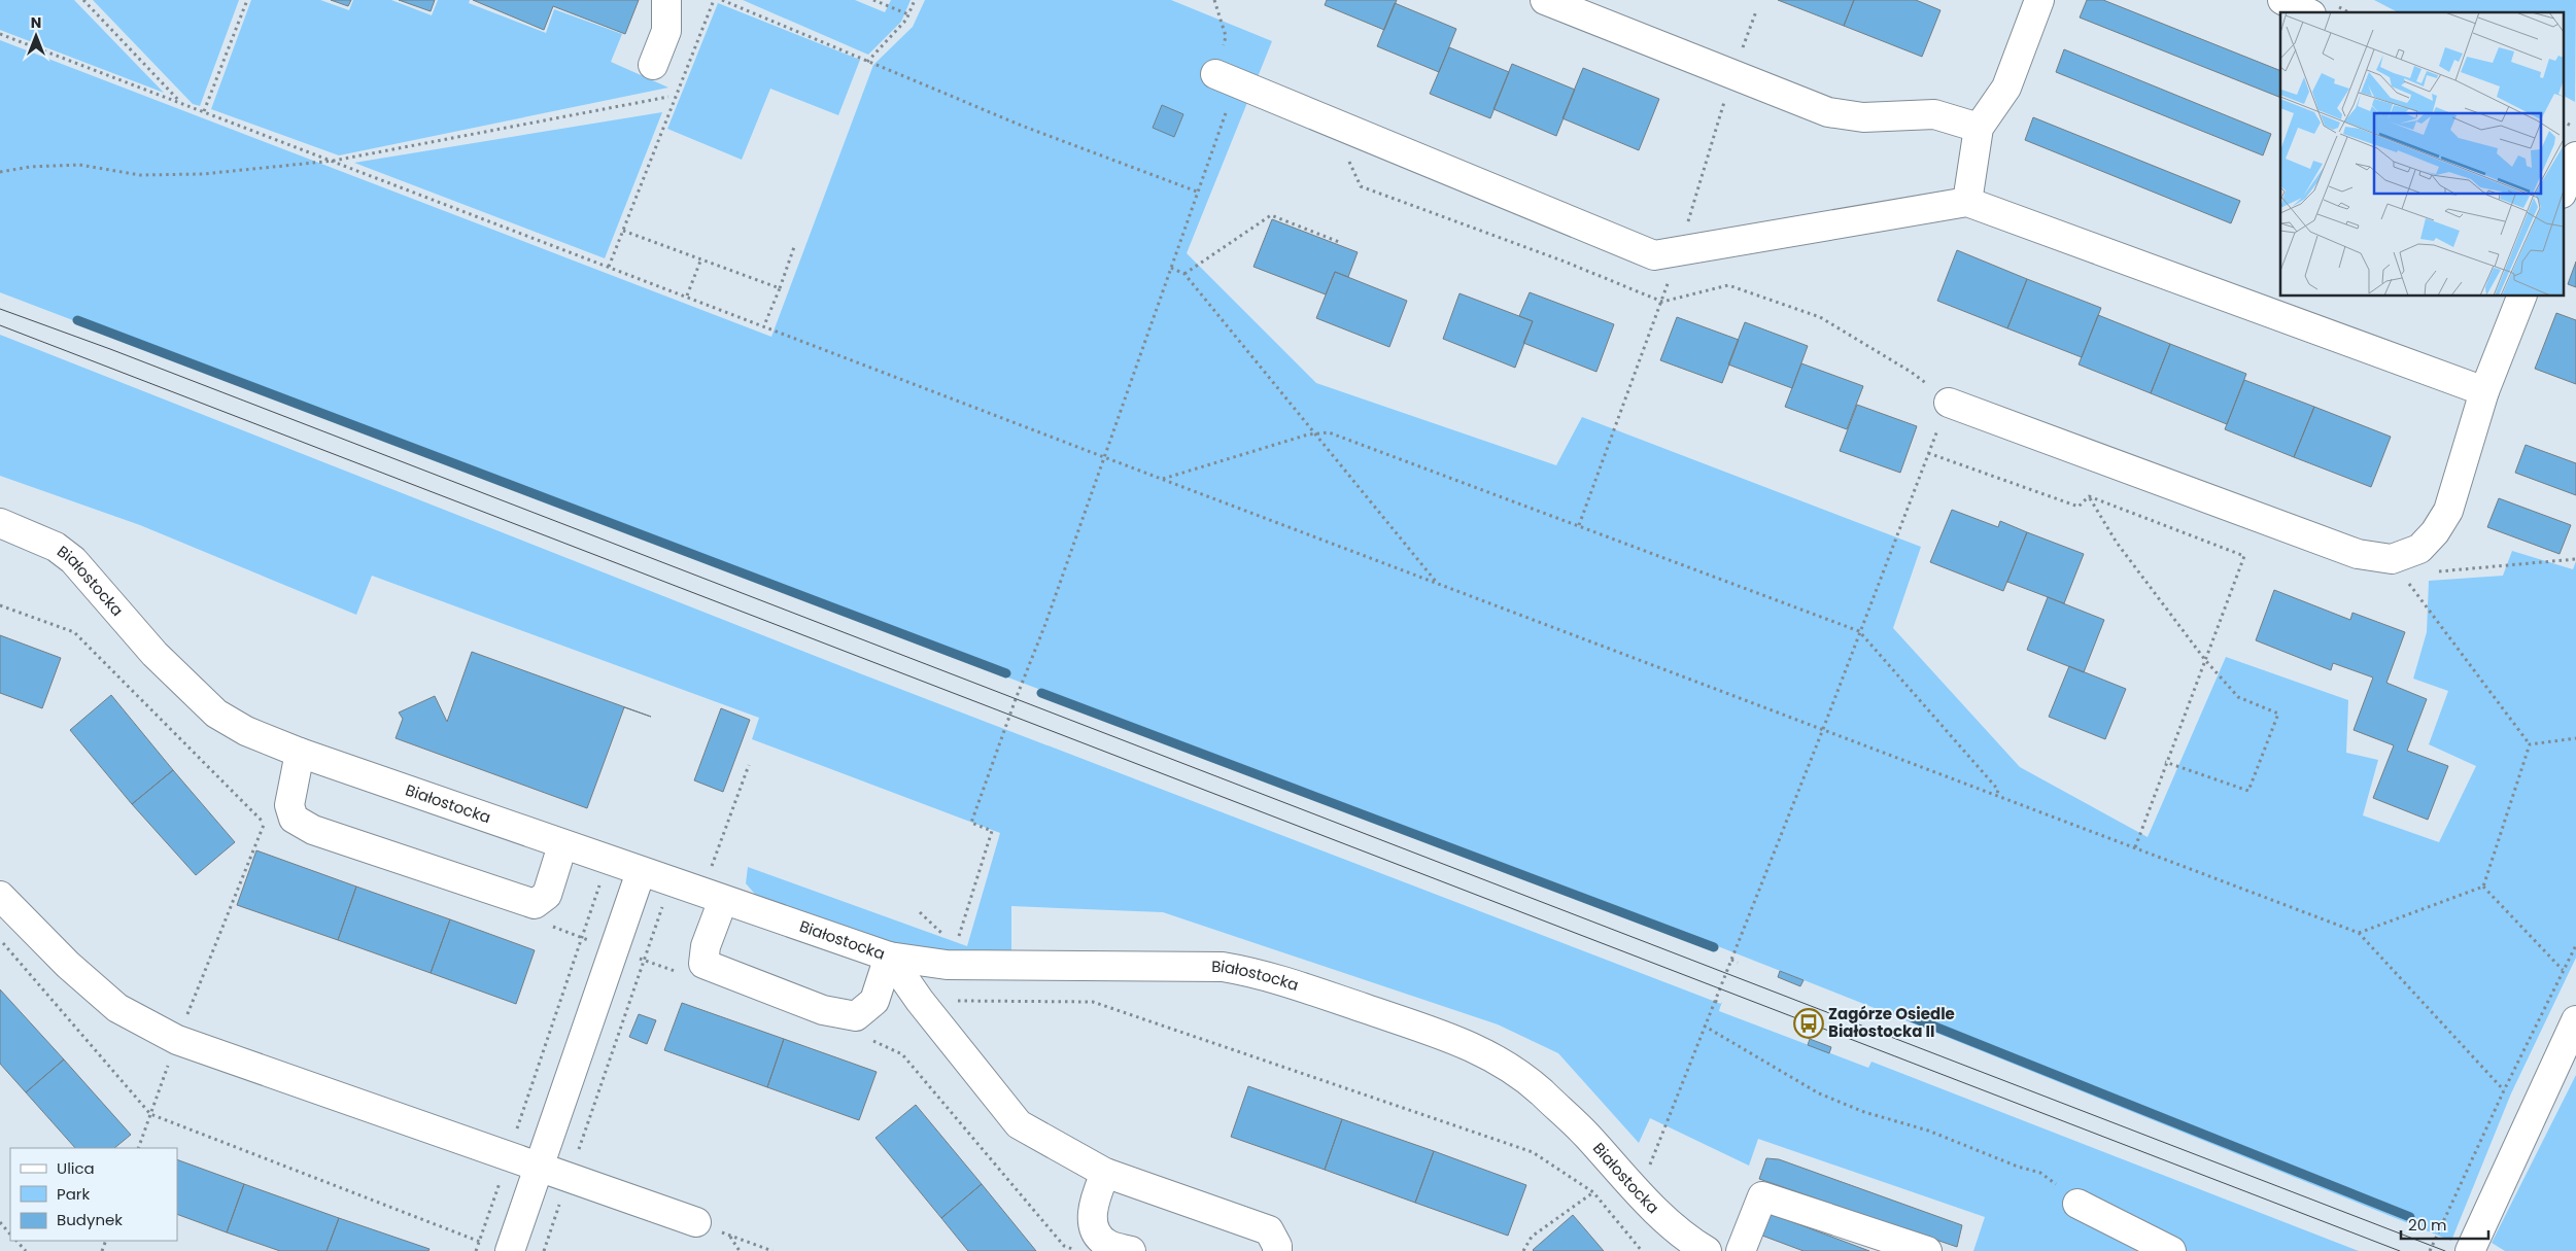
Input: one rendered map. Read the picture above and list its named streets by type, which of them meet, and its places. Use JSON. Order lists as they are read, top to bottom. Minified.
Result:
{"streets":{"street":["Białostocka"]},"places":{"bus stop":["Zagórze Osiedle Białostocka II"]},"legend":["Ulica","Park","Budynek"],"scale_bar":"20 m","north":"top"}
